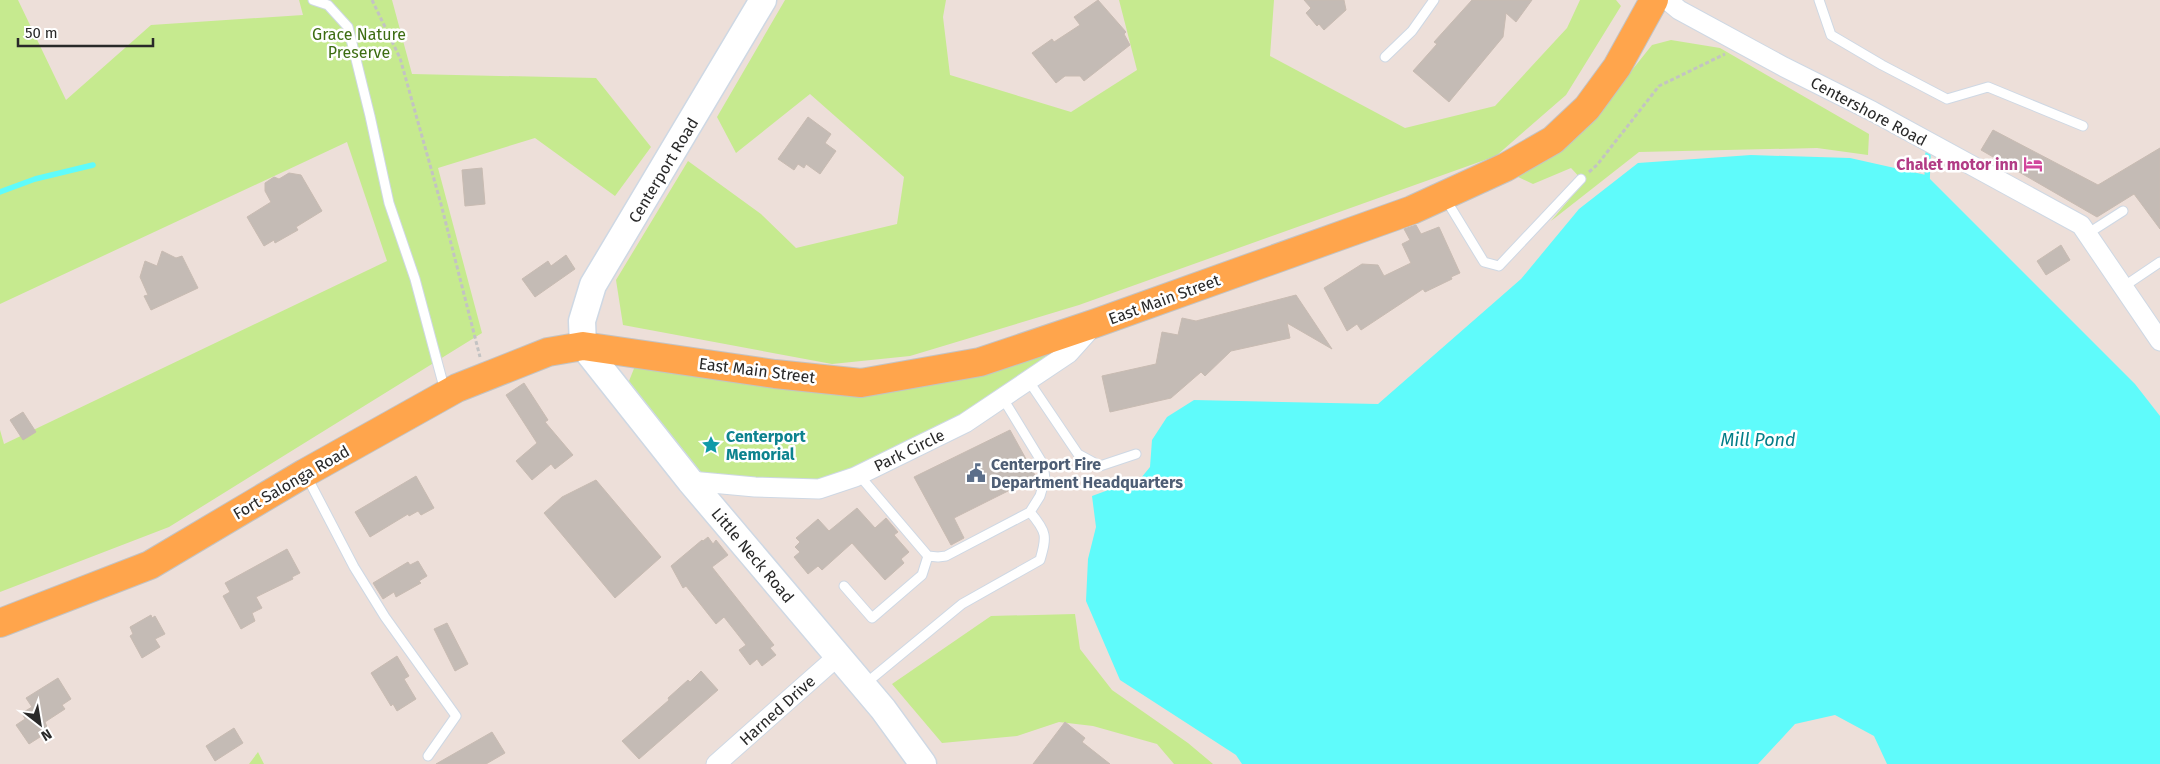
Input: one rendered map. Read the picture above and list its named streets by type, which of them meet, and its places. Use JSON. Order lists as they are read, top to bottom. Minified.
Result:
{"streets":{"main road":["East Main Street","Fort Salonga Road"],"street":["Centershore Road","Centerport Road","Park Circle","Little Neck Road","Harned Drive"]},"crossings":[["Centerport Road","East Main Street"],["Centerport Road","Fort Salonga Road"],["Centerport Road","Little Neck Road"],["East Main Street","Park Circle"],["East Main Street","Fort Salonga Road"],["East Main Street","Little Neck Road"],["Park Circle","Little Neck Road"],["Fort Salonga Road","Little Neck Road"],["Little Neck Road","Harned Drive"]],"water":["Mill Pond"],"parks":["Grace Nature Preserve"],"places":{"hotel":["Chalet motor inn"],"place":["Centerport Memorial"],"public building":["Centerport Fire Department Headquarters"]},"scale_bar":"50 m","north":"bottom right"}
